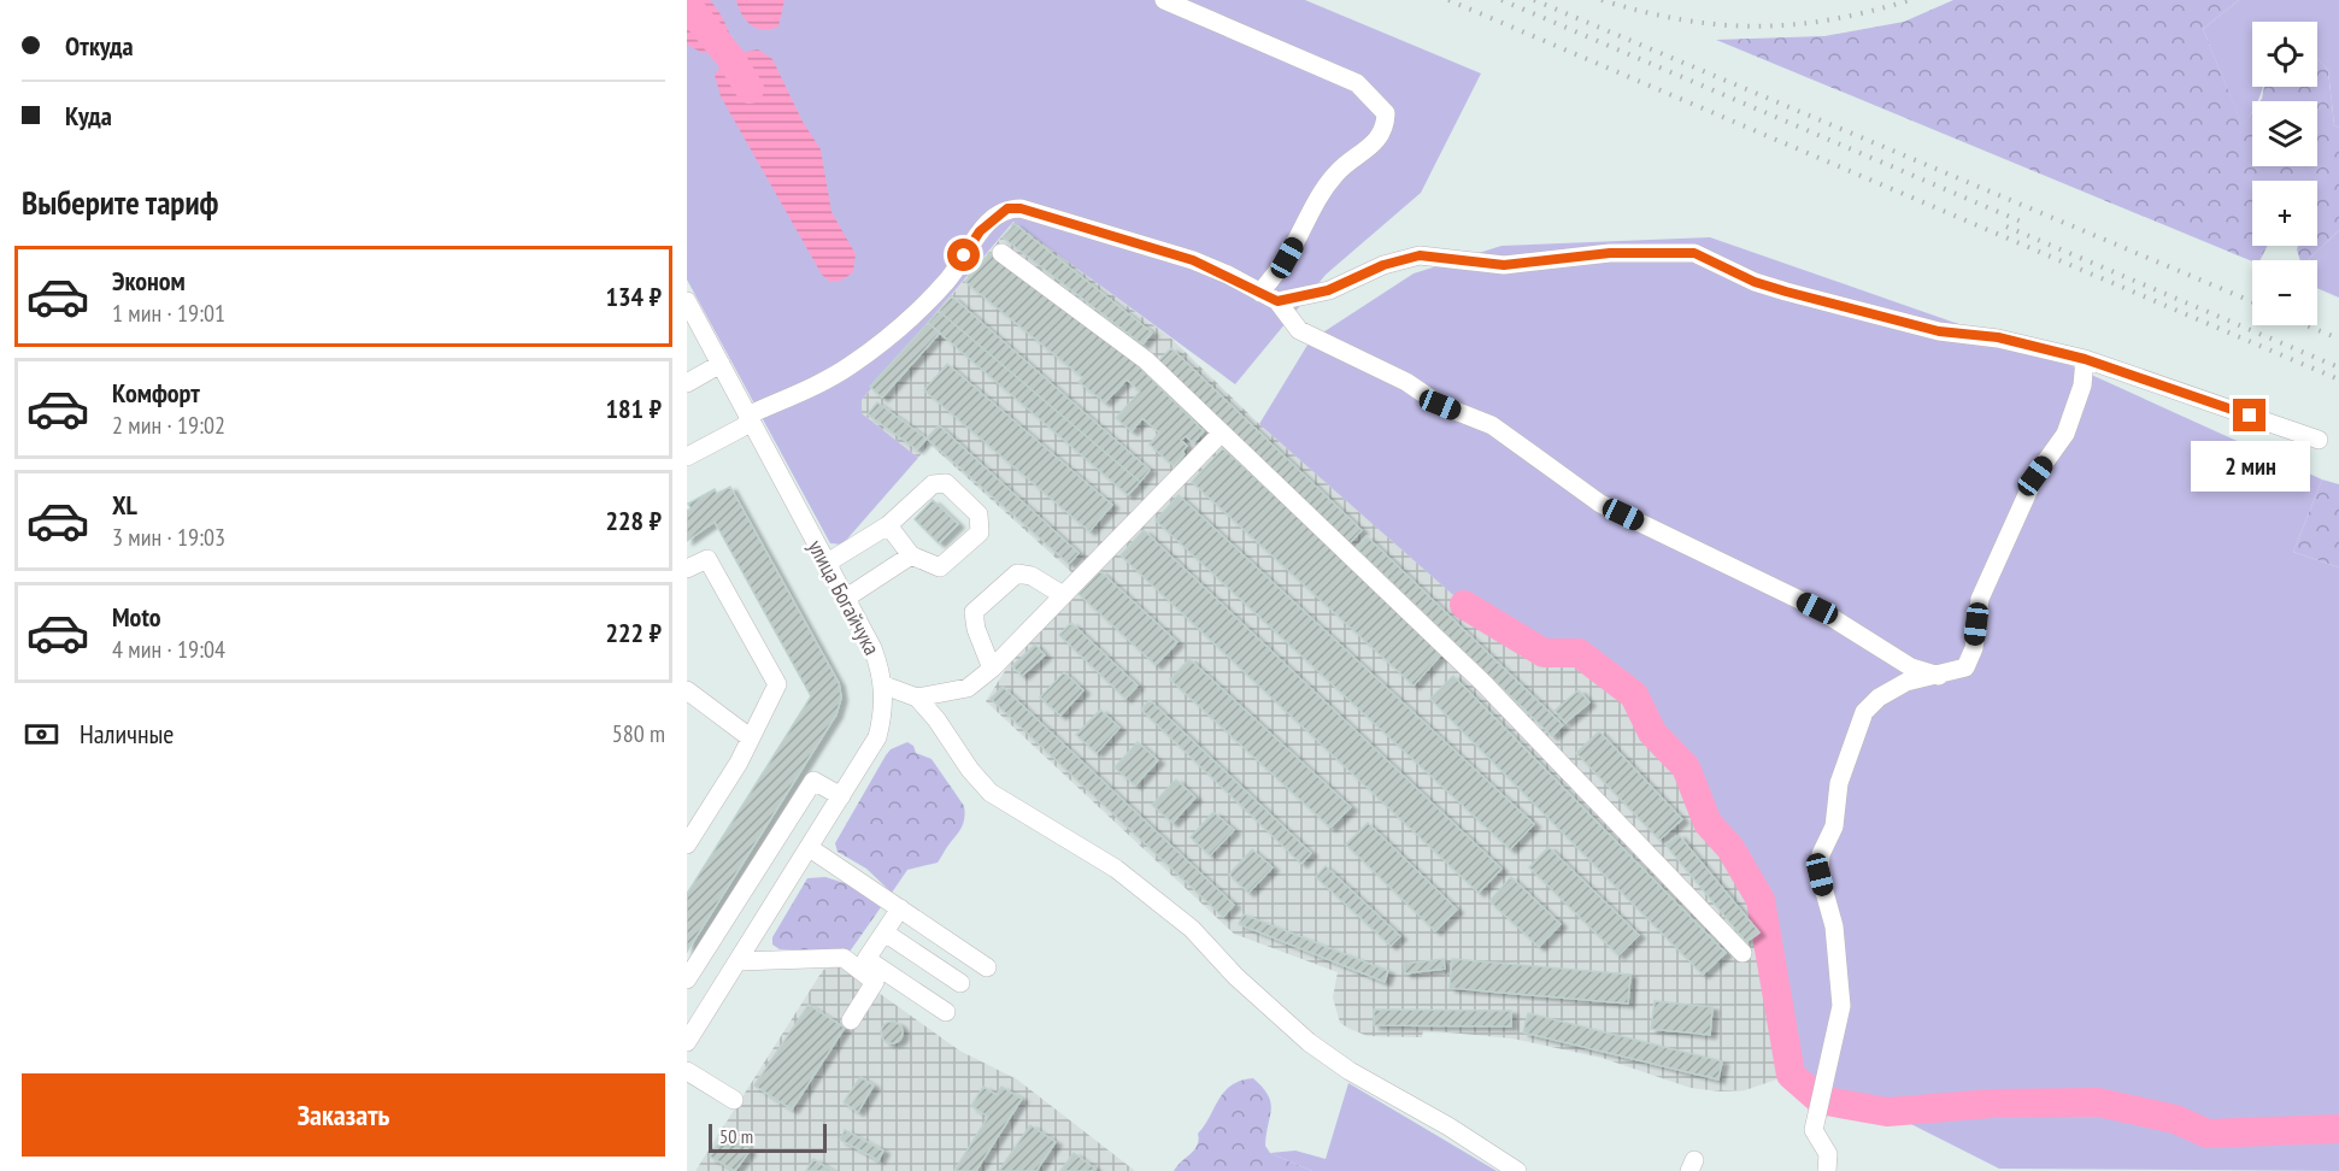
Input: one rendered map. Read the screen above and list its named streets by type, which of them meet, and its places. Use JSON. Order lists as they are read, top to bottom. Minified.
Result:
{"streets":{"street":["улица Богайчука"]},"scale_bar":"50 m","page":{"banner":["Откуда","Куда"],"map_buttons":["+","−"],"heading":"Выберите тариф","list":[{"name":"Эконом","note":"1 мин · 19:01","value":"134 ₽"},{"name":"Комфорт","note":"2 мин · 19:02","value":"181 ₽"},{"name":"XL","note":"3 мин · 19:03","value":"228 ₽"},{"name":"Moto","note":"4 мин · 19:04","value":"222 ₽"}],"bubble":"2 мин","pay":["Наличные","580 m"],"buttons":"Заказать","scale":"50 m"}}
